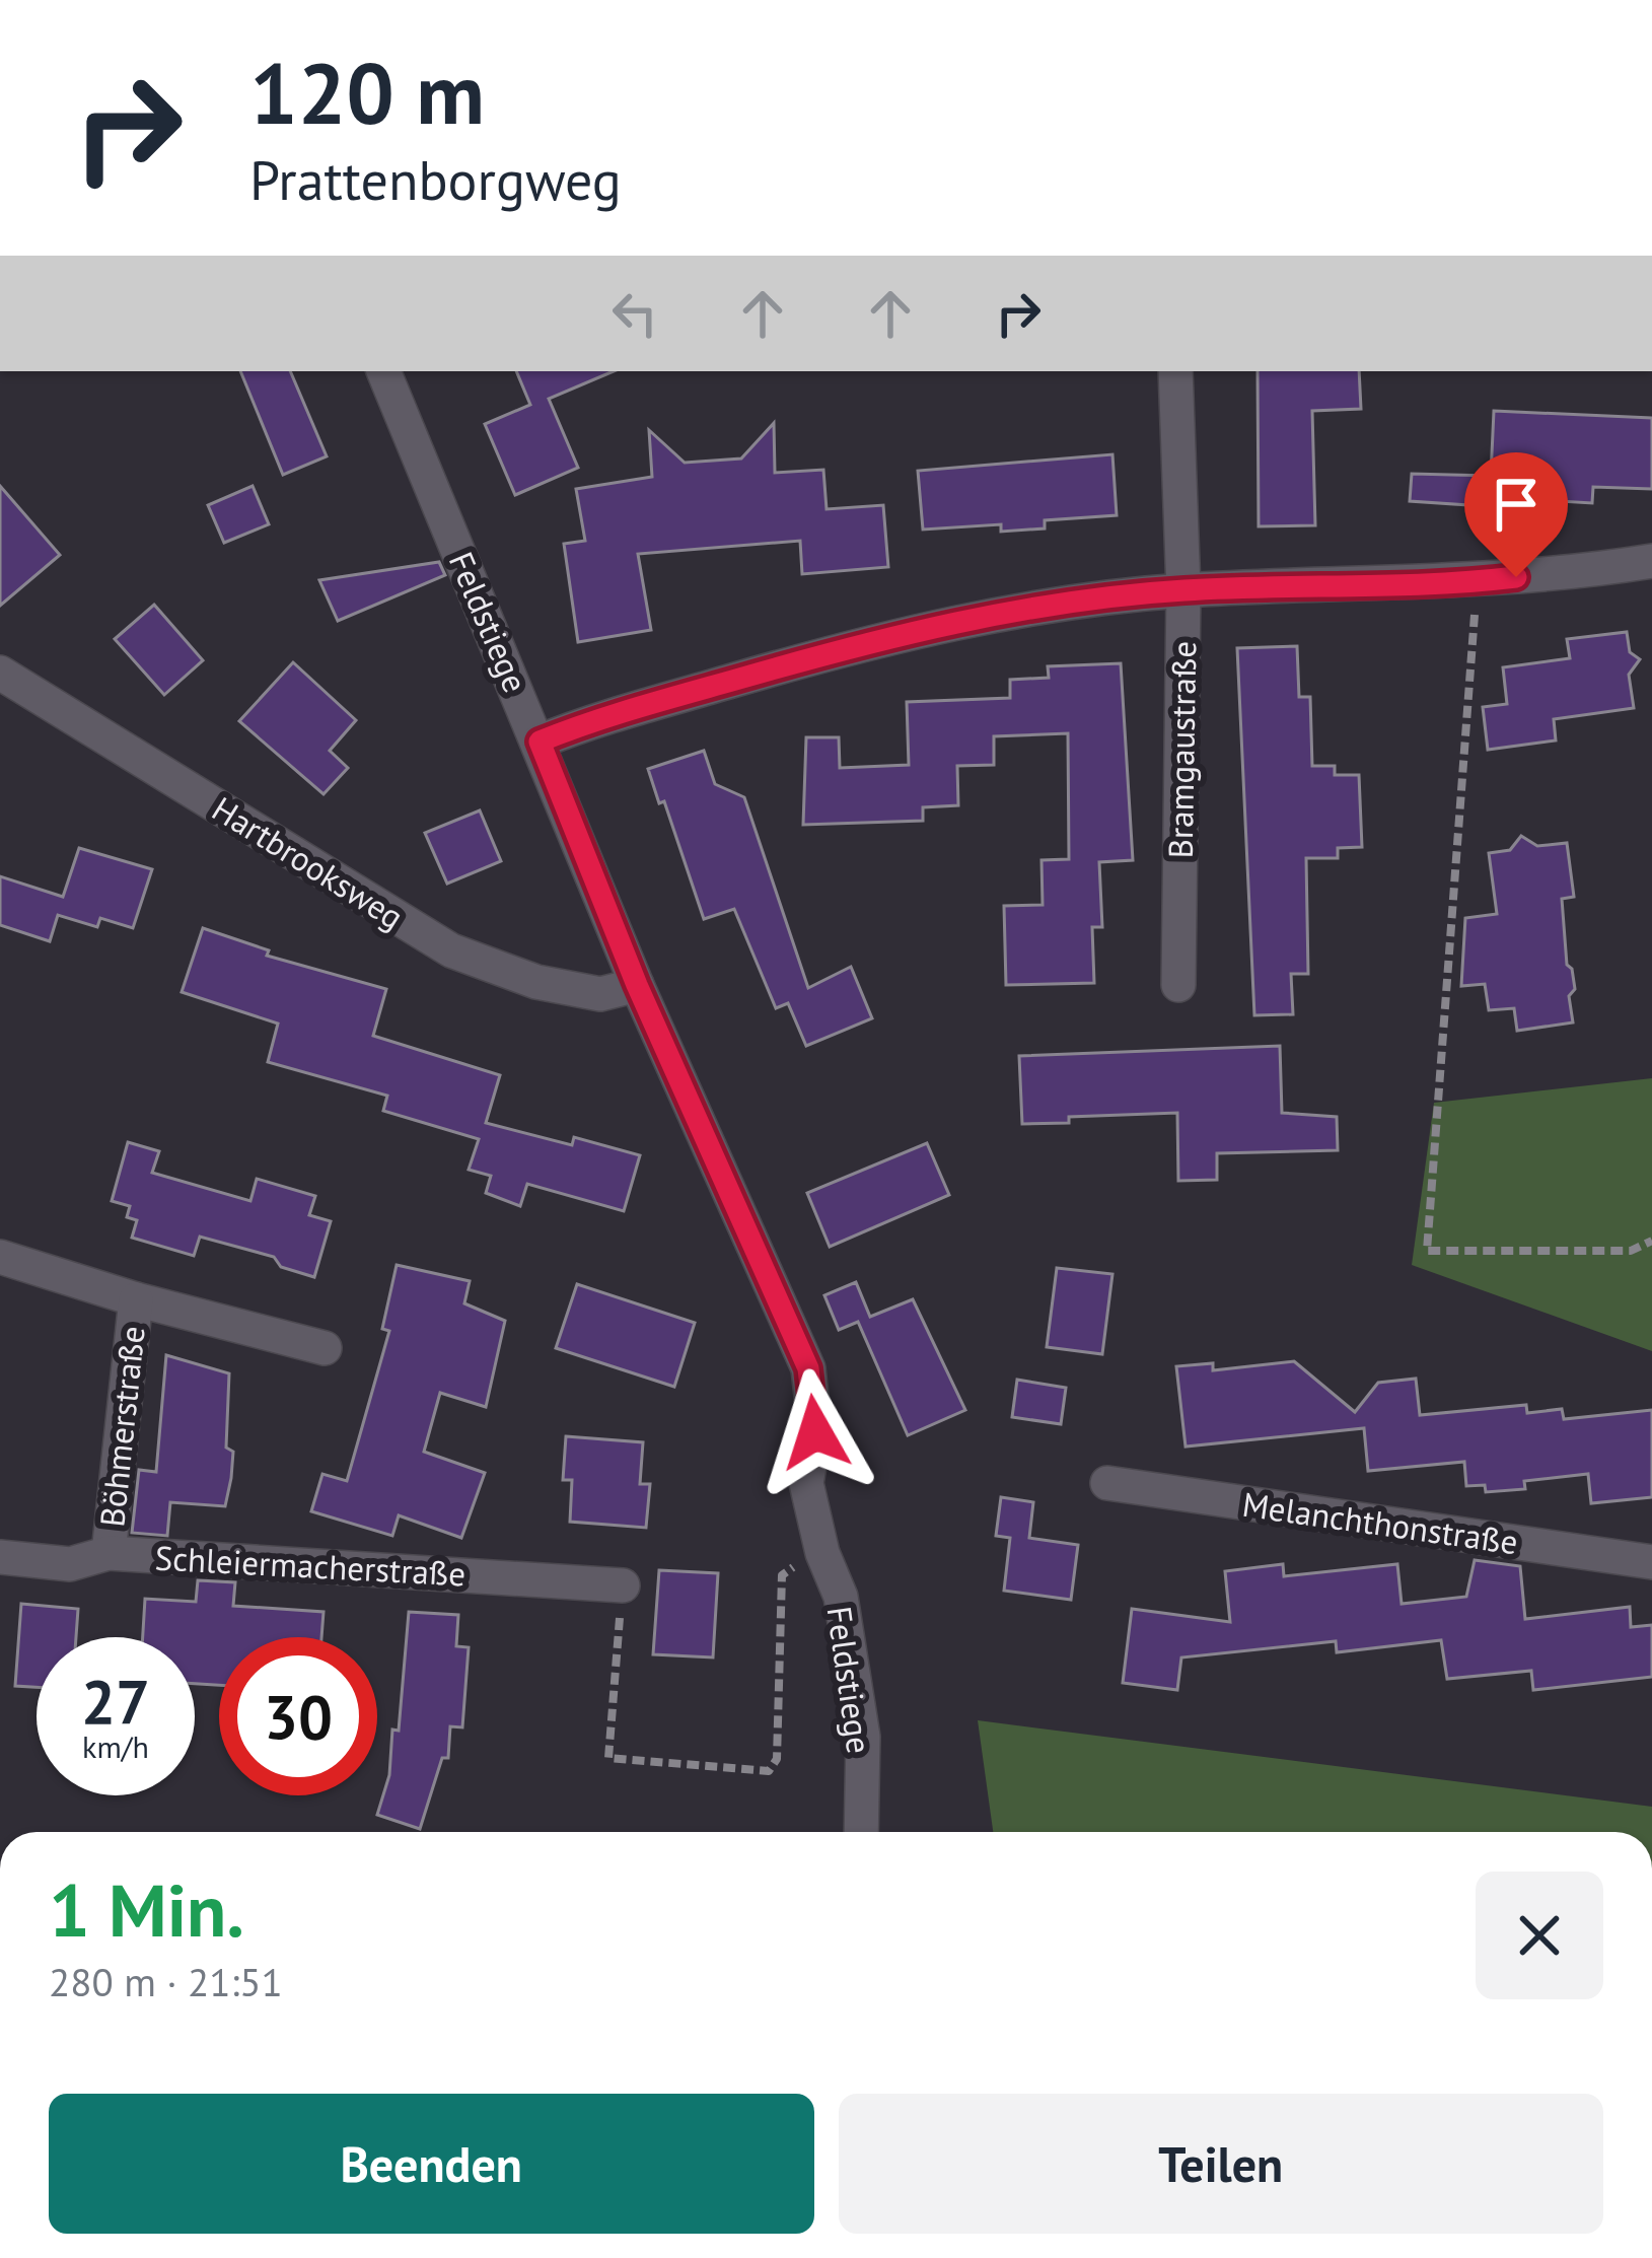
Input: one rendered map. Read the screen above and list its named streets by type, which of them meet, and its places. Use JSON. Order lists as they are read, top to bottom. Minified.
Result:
{"streets":{"street":["Feldstiege","Bramgaustraße","Hartbrooksweg","Böhmerstraße","Melanchthonstraße","Schleiermacherstraße"]},"crossings":[["Feldstiege","Hartbrooksweg"],["Böhmerstraße","Schleiermacherstraße"]],"page":{"turn":["120 m","Prattenborgweg"],"speed":"27 km/h","limit":"30","heading":["1 Min.","280 m · 21:51"],"buttons":["Beenden","Teilen"]}}
